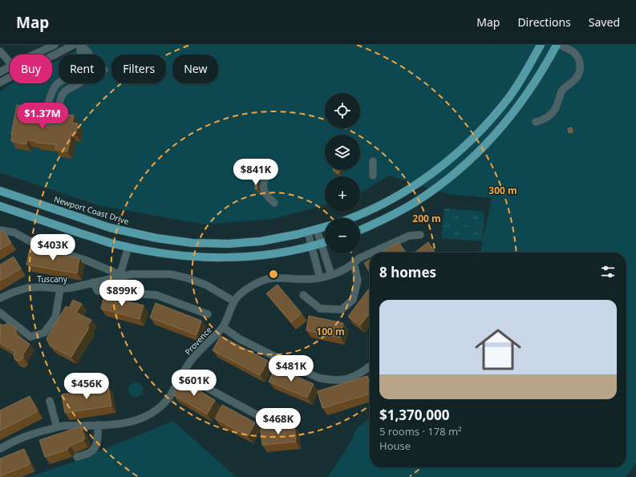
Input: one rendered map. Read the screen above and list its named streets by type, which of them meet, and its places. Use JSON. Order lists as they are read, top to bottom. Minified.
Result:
{"streets":{"main road":["Newport Coast Drive"],"street":["Tuscany","Provence"]},"crossings":[["Tuscany","Provence"]],"page":{"header":"Map","nav":["Map","Directions","Saved"],"chip":["Buy","Rent","Filters","New"],"map_buttons":["+","−"],"price":["$1.37M","$841K","$403K","$899K","$481K","$601K","$456K","$468K"],"heading":"8 homes","list":[{"name":"$1,370,000","note":"5 rooms · 178 m² · House"}]},"rings":["300 m","200 m","100 m"]}
